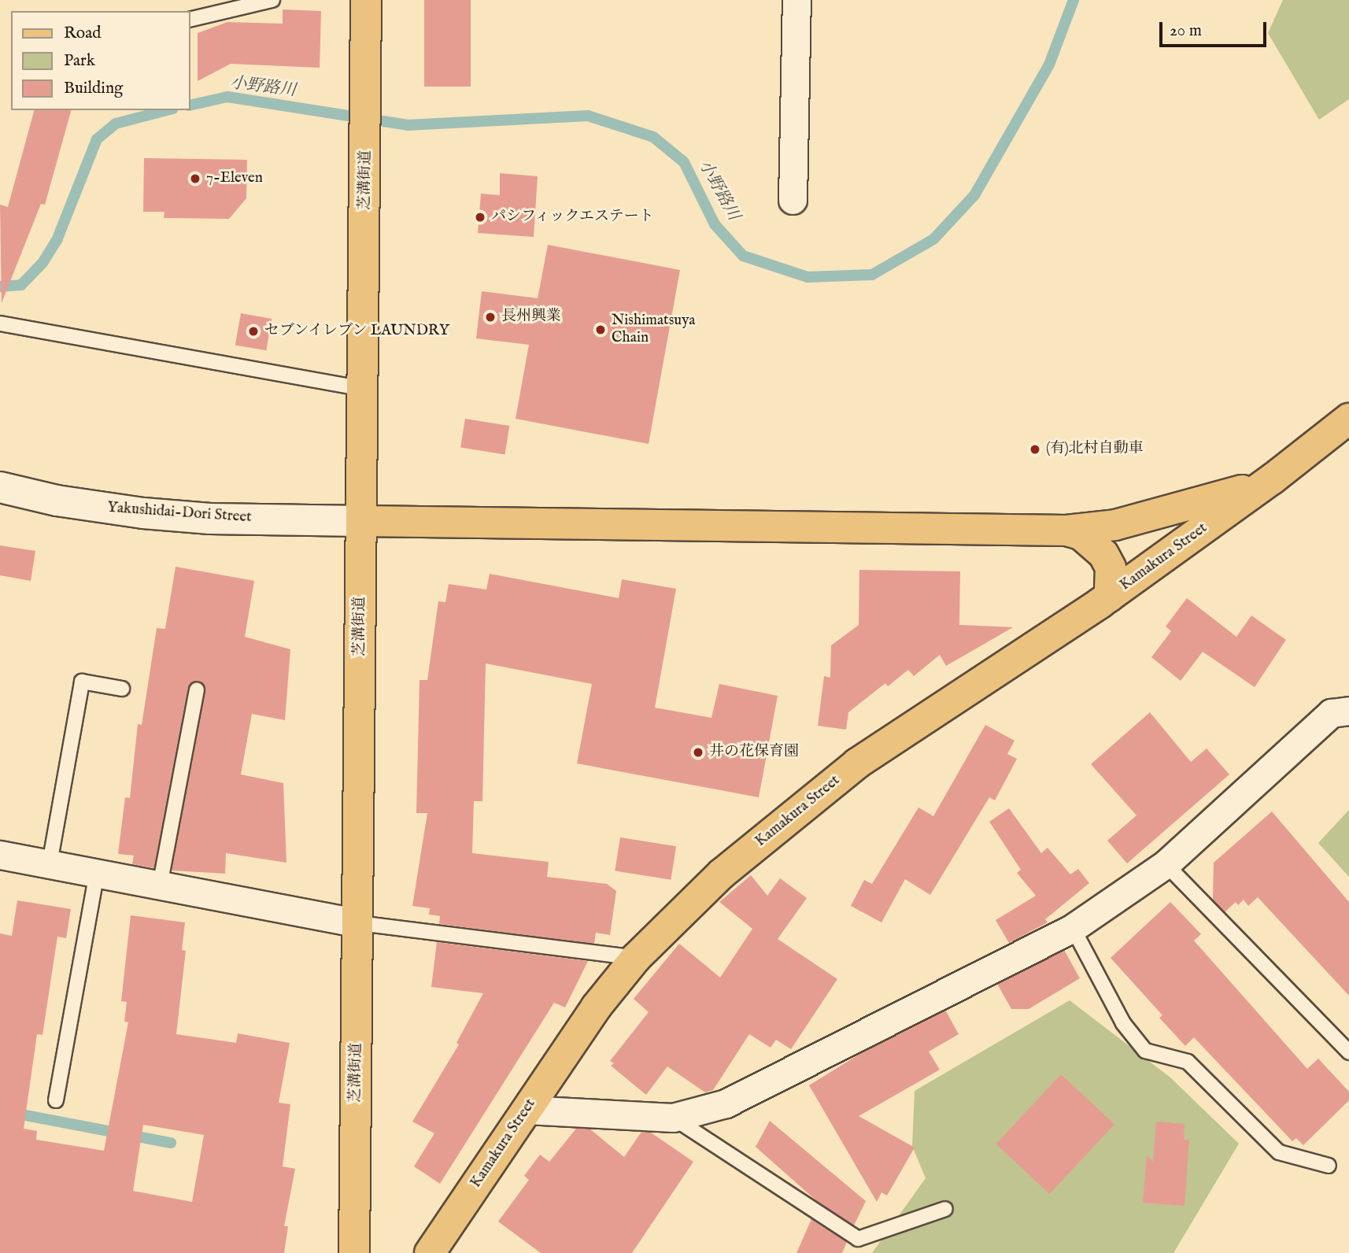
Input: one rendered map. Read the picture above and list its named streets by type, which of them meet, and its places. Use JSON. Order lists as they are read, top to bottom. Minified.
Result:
{"streets":{"main road":["芝溝街道","Kamakura Street"],"street":["Yakushidai-Dori Street"]},"crossings":[["芝溝街道","Yakushidai-Dori Street"]],"water":["小野路川"],"places":["7-Eleven","パシフィックエステート","長州興業","Nishimatsuya Chain","セブンイレブン LAUNDRY","(有)北村自動車","井の花保育園"],"legend":["Road","Park","Building"],"scale_bar":"20 m"}
